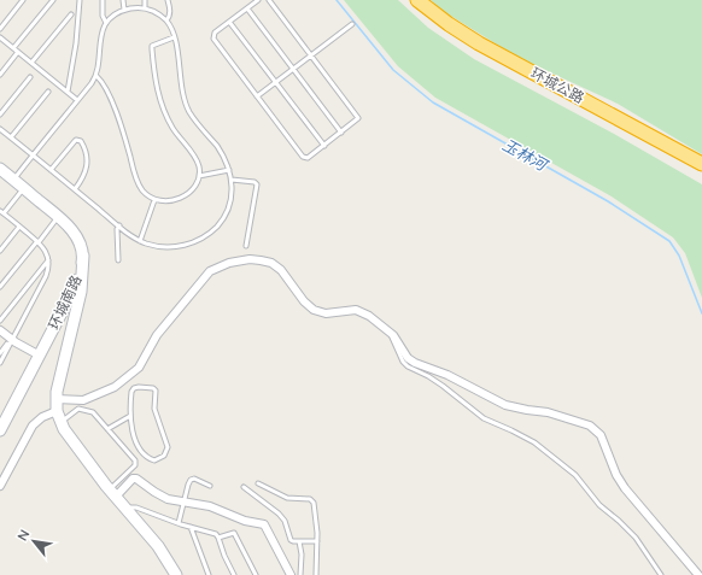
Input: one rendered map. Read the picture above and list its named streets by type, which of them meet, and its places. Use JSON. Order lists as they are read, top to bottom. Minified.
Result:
{"streets":{"highway":["环城公路"],"main road":["环城南路"]},"water":["玉林河"],"north":"top left"}
